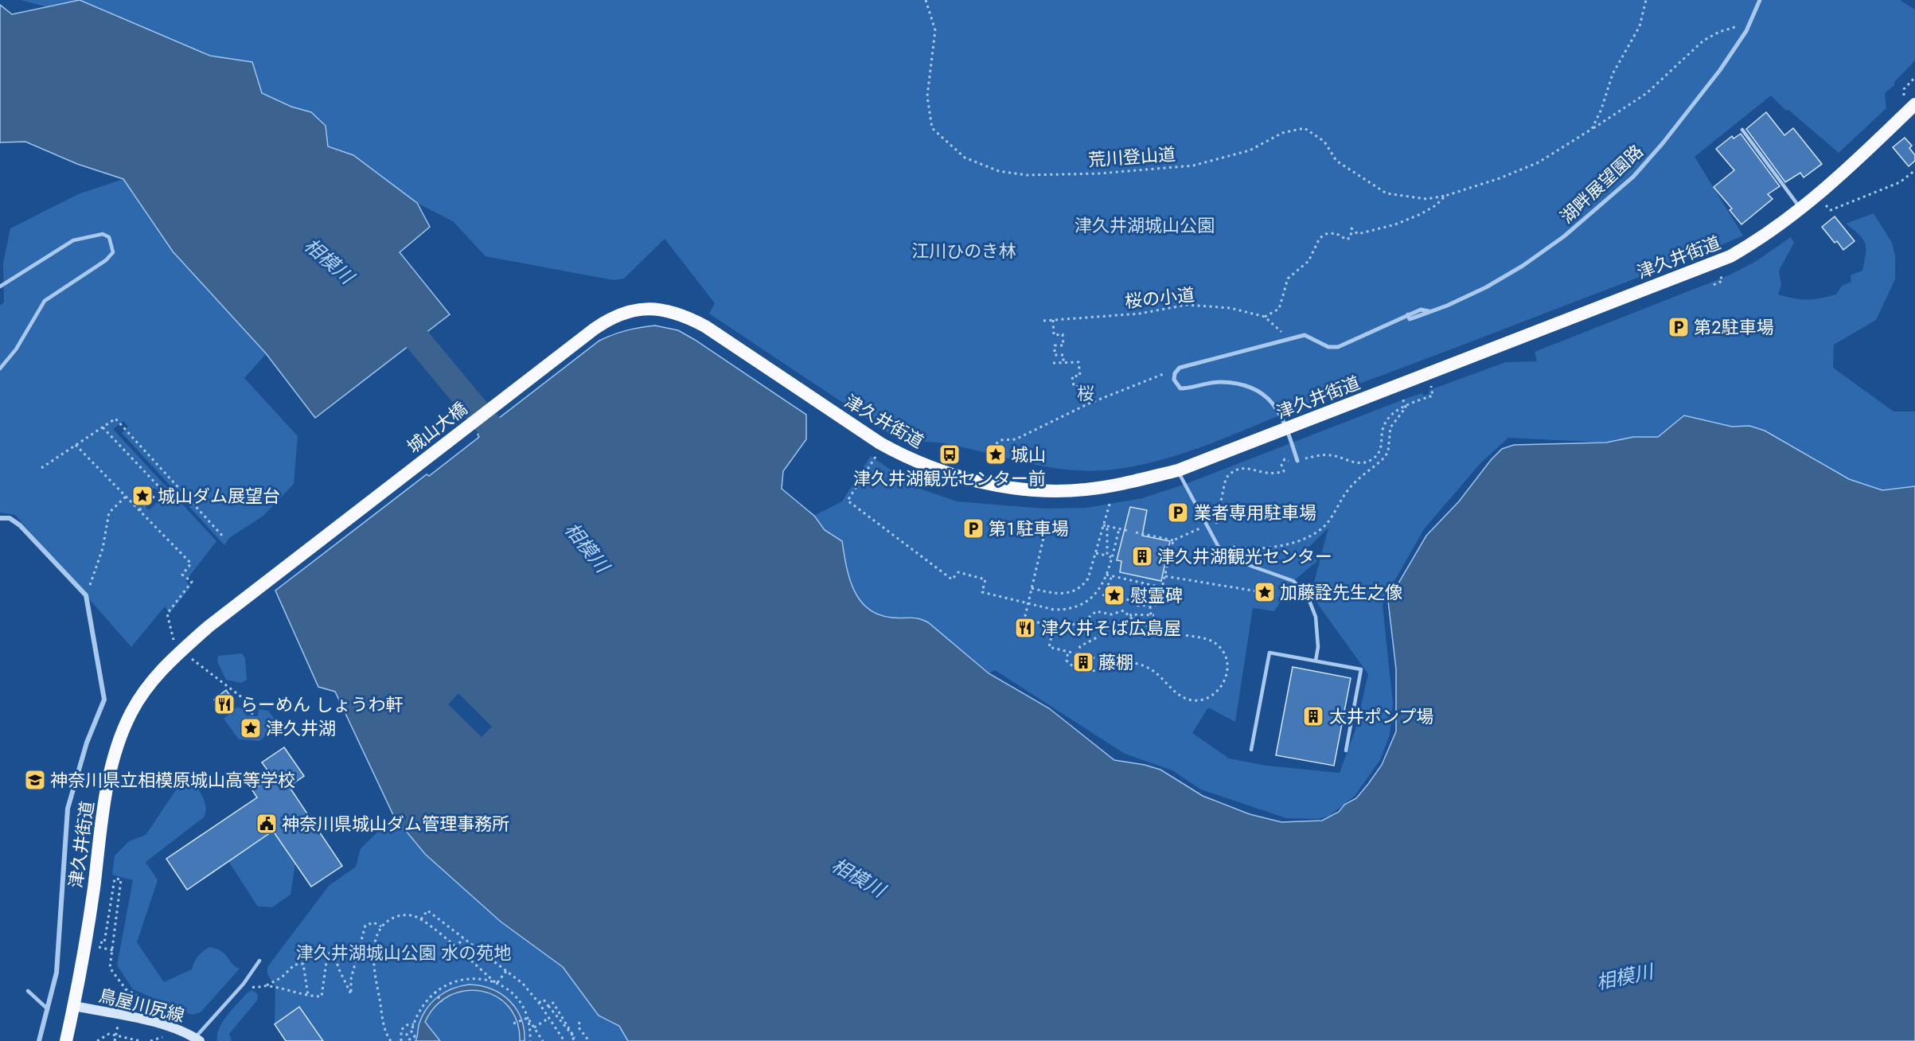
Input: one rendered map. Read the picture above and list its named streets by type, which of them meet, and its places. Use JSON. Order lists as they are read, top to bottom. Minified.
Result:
{"streets":{"highway":["津久井街道","城山大橋"],"main road":["鳥屋川尻線"],"street":["湖畔展望園路"],"path":["荒川登山道","桜の小道"]},"crossings":[["津久井街道","城山大橋"],["津久井街道","鳥屋川尻線"]],"water":["相模川"],"parks":["津久井湖城山公園","江川ひのき林","桜","津久井湖城山公園 水の苑地"],"places":{"parking":["第２駐車場","業者専用駐車場","第１駐車場"],"bus stop":["津久井湖観光センター前"],"place":["城山","城山ダム展望台","加藤詮先生之像","慰霊碑","津久井湖"],"building":["津久井湖観光センター","藤棚","太井ポンプ場"],"restaurant":["津久井そば広島屋","らーめん しょうわ軒"],"school or university":["神奈川県立相模原城山高等学校"],"public building":["神奈川県城山ダム管理事務所"]}}
